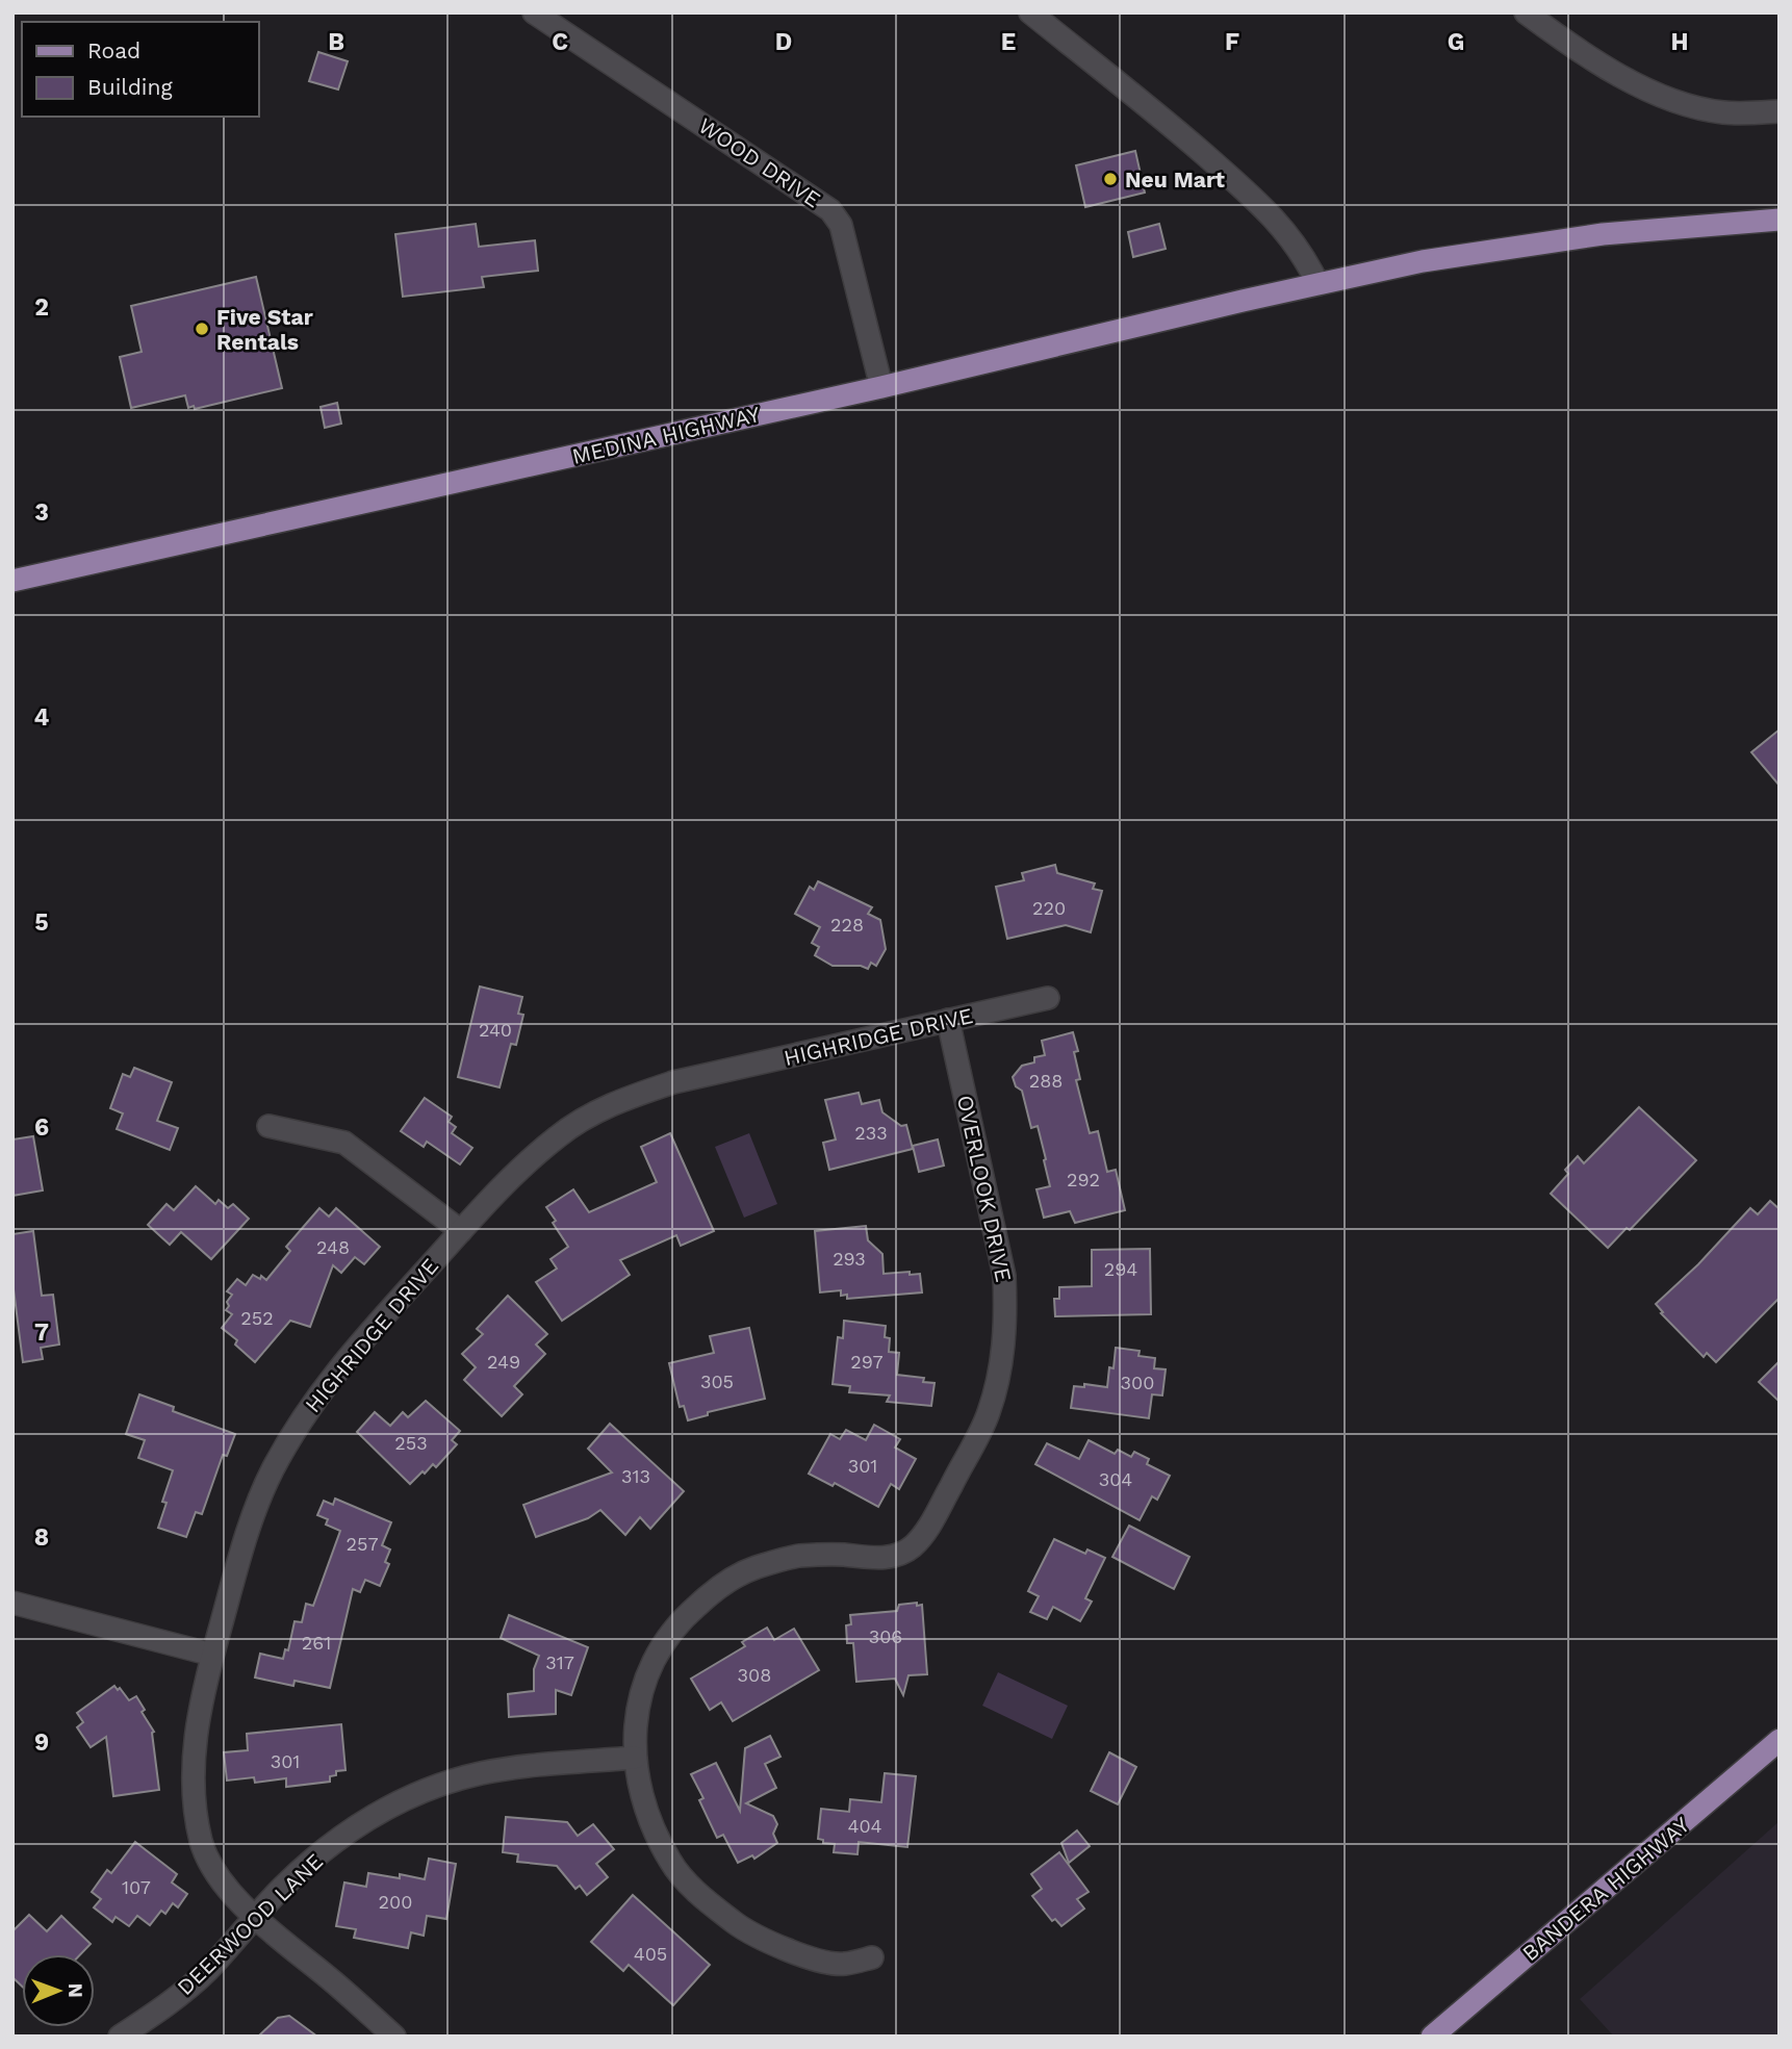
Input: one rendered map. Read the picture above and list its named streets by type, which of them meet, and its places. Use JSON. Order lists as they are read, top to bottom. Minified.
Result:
{"streets":{"main road":["MEDINA HIGHWAY","BANDERA HIGHWAY"],"street":["WOOD DRIVE","HIGHRIDGE DRIVE","OVERLOOK DRIVE","DEERWOOD LANE"]},"crossings":[["WOOD DRIVE","MEDINA HIGHWAY"],["HIGHRIDGE DRIVE","OVERLOOK DRIVE"],["HIGHRIDGE DRIVE","DEERWOOD LANE"],["OVERLOOK DRIVE","DEERWOOD LANE"]],"places":["Neu Mart","Five Star Rentals"],"house_numbers":["220","228","240","288","233","292","248","293","294","252","249","297","305","300","253","301","313","304","257","306","261","317","308","301","404","107","200","405"],"legend":["Road","Building"],"north":"right","grid":{"columns":["B","C","D","E","F","G","H"],"rows":["2","3","4","5","6","7","8","9"]}}
